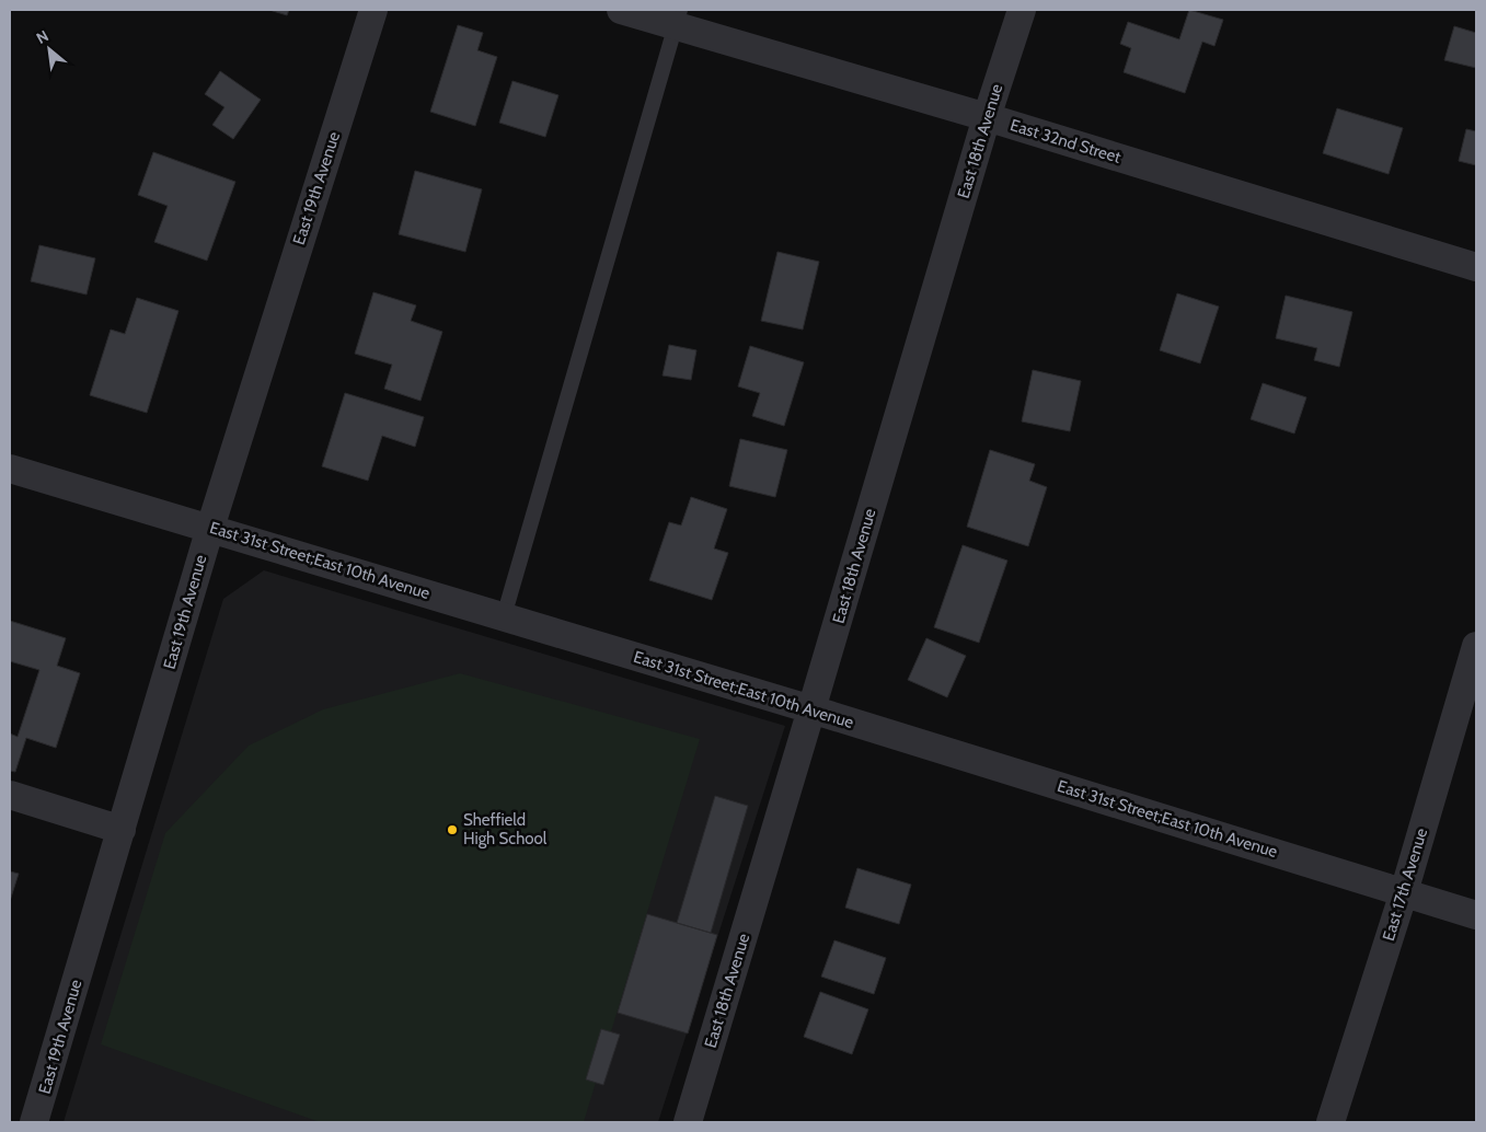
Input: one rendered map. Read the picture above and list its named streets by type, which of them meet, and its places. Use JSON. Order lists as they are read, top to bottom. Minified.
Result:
{"streets":{"street":["East 18th Avenue","East 32nd Street","East 19th Avenue","East 31st Street;East 10th Avenue","East 17th Avenue"]},"crossings":[["East 18th Avenue","East 32nd Street"],["East 18th Avenue","East 31st Street;East 10th Avenue"],["East 19th Avenue","East 31st Street;East 10th Avenue"],["East 31st Street;East 10th Avenue","East 17th Avenue"]],"places":["Sheffield High School"],"north":"top left"}
